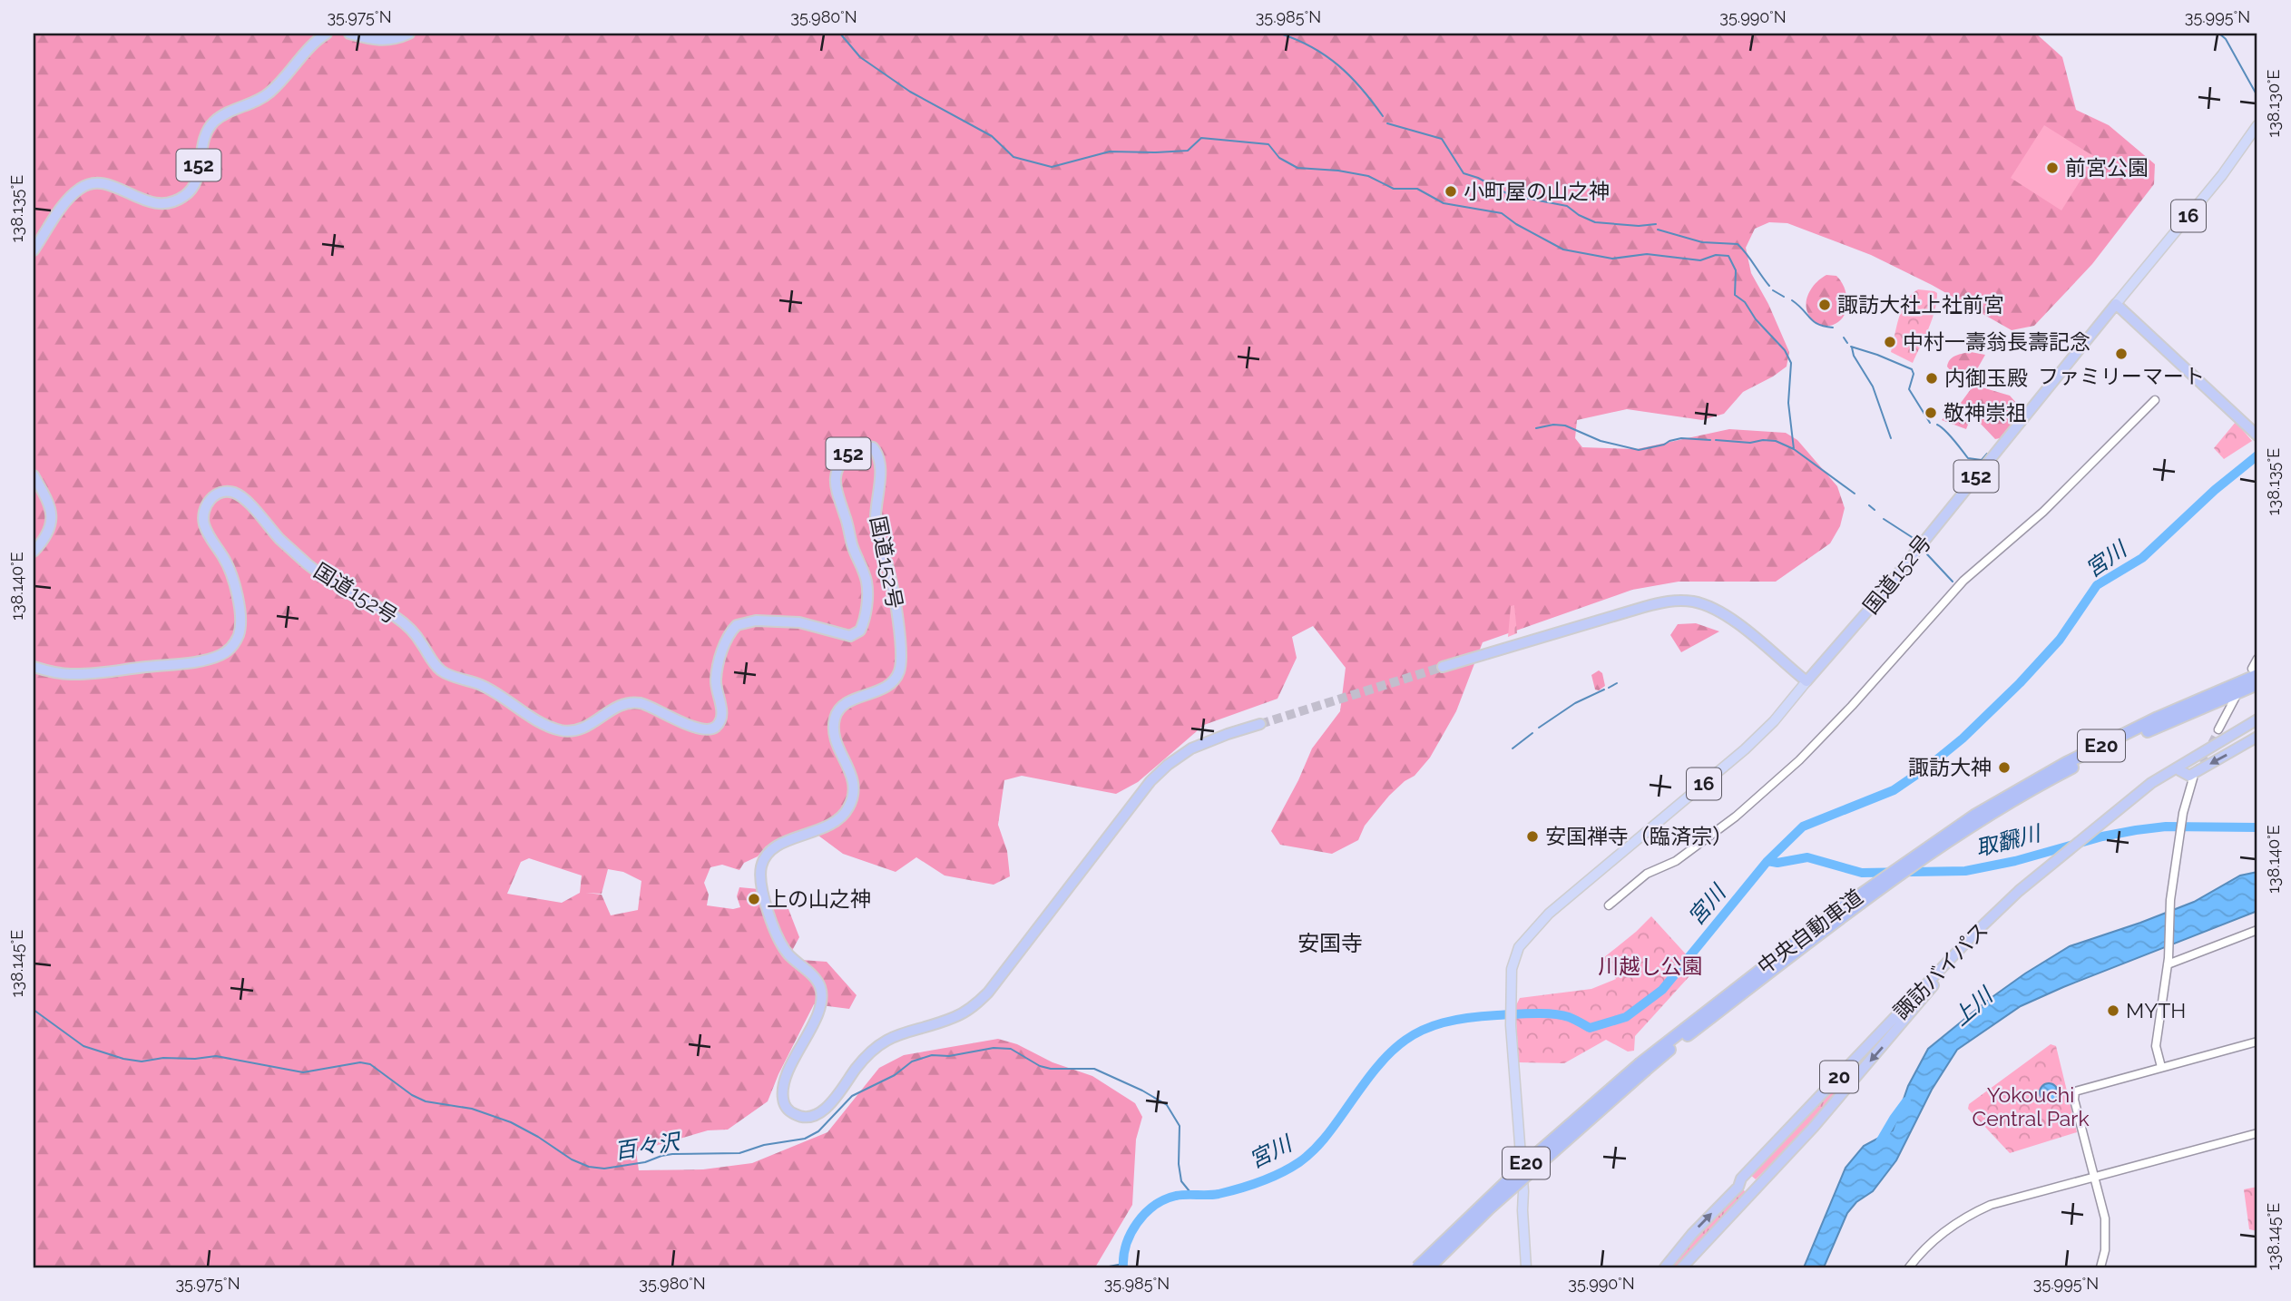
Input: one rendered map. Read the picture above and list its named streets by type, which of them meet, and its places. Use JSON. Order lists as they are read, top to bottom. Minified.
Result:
{"streets":{"highway":["152","国道152号","E20","中央自動車道","諏訪バイパス","20"],"main road":["16"]},"crossings":[["16","国道152号"],["諏訪バイパス","20"]],"districts":["安国寺"],"water":["宮川","取飜川","上川","百々沢"],"parks":["川越し公園","Yokouchi Central Park"],"places":["前宮公園","小町屋の山之神","諏訪大社上社前宮","中村一壽翁長壽記念","ファミリーマート","内御玉殿","敬神崇祖","諏訪大神","安国禅寺（臨済宗）","上の山之神","MYTH"],"coordinates":["35.975°N","35.980°N","35.985°N","35.990°N","35.995°N","138.130°E","138.135°E","138.140°E","138.145°E"]}
